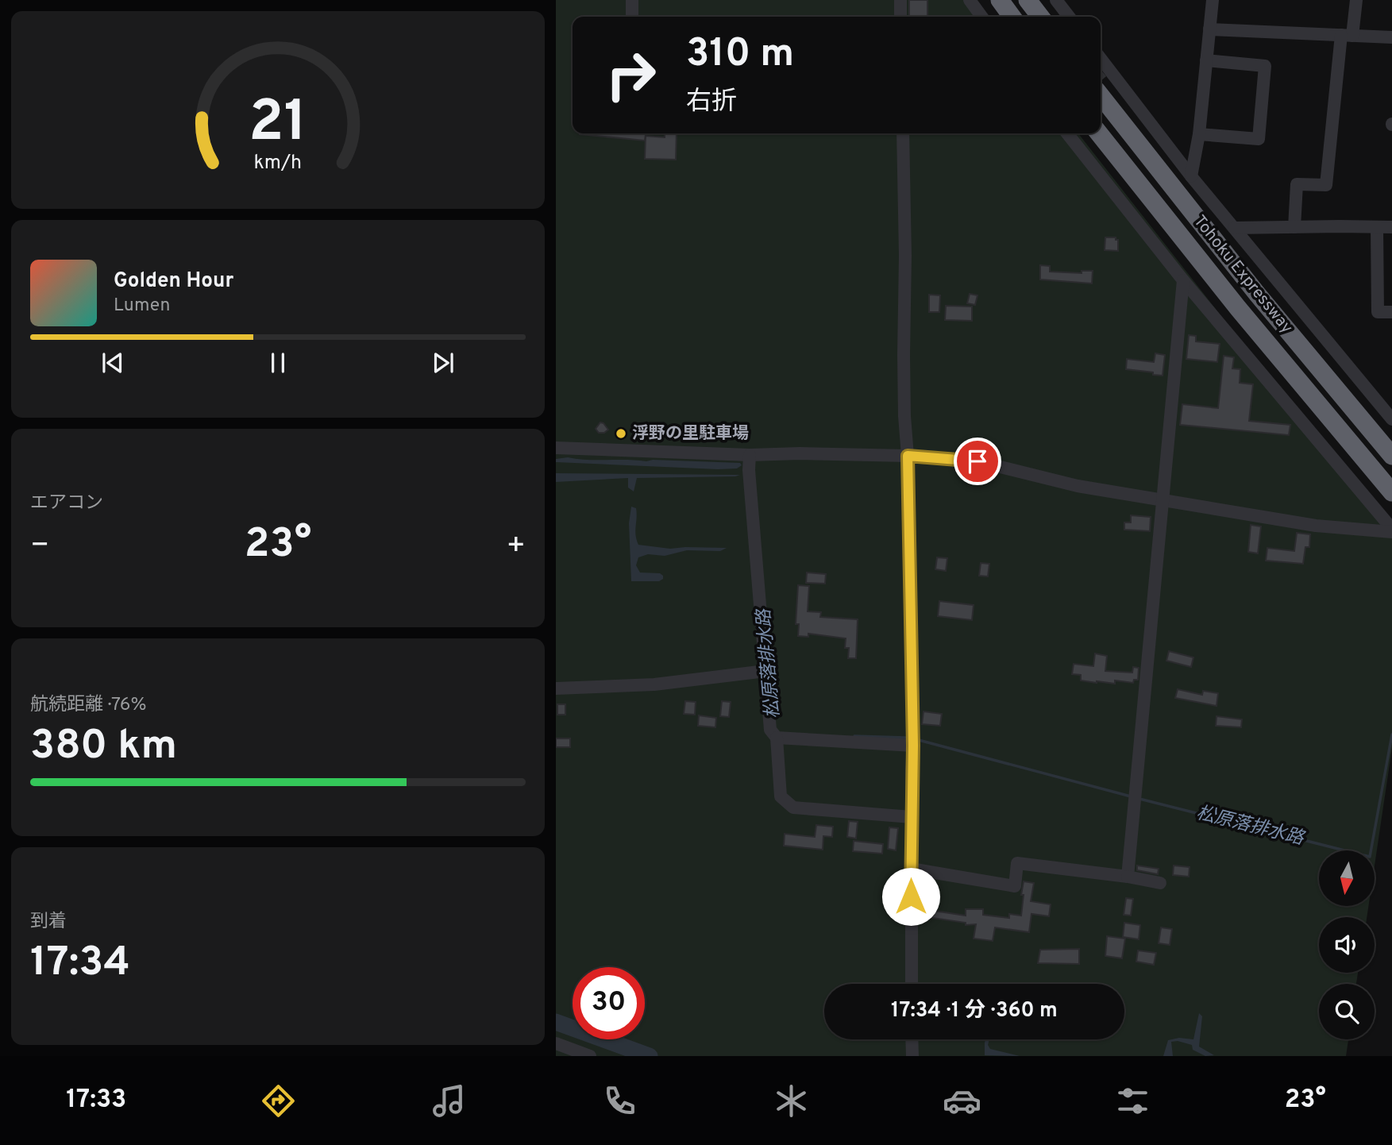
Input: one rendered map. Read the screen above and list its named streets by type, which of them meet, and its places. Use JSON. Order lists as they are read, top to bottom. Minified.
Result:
{"streets":{"highway":["Tohoku Expressway"]},"water":["松原落排水路"],"places":["浮野の里駐車場"],"north":"bottom","page":{"turn":["310 m","右折"],"song":["Golden Hour","Lumen"],"tile":["エアコン",["航続距離 · 76%","380 km"],["到着","17:34"]],"heat":["−","23°","+"],"limit":"30","trip":"17:34 · 1 分 · 360 m","tabs":["17:33","23°"],"gauge":["21","km/h"]}}
